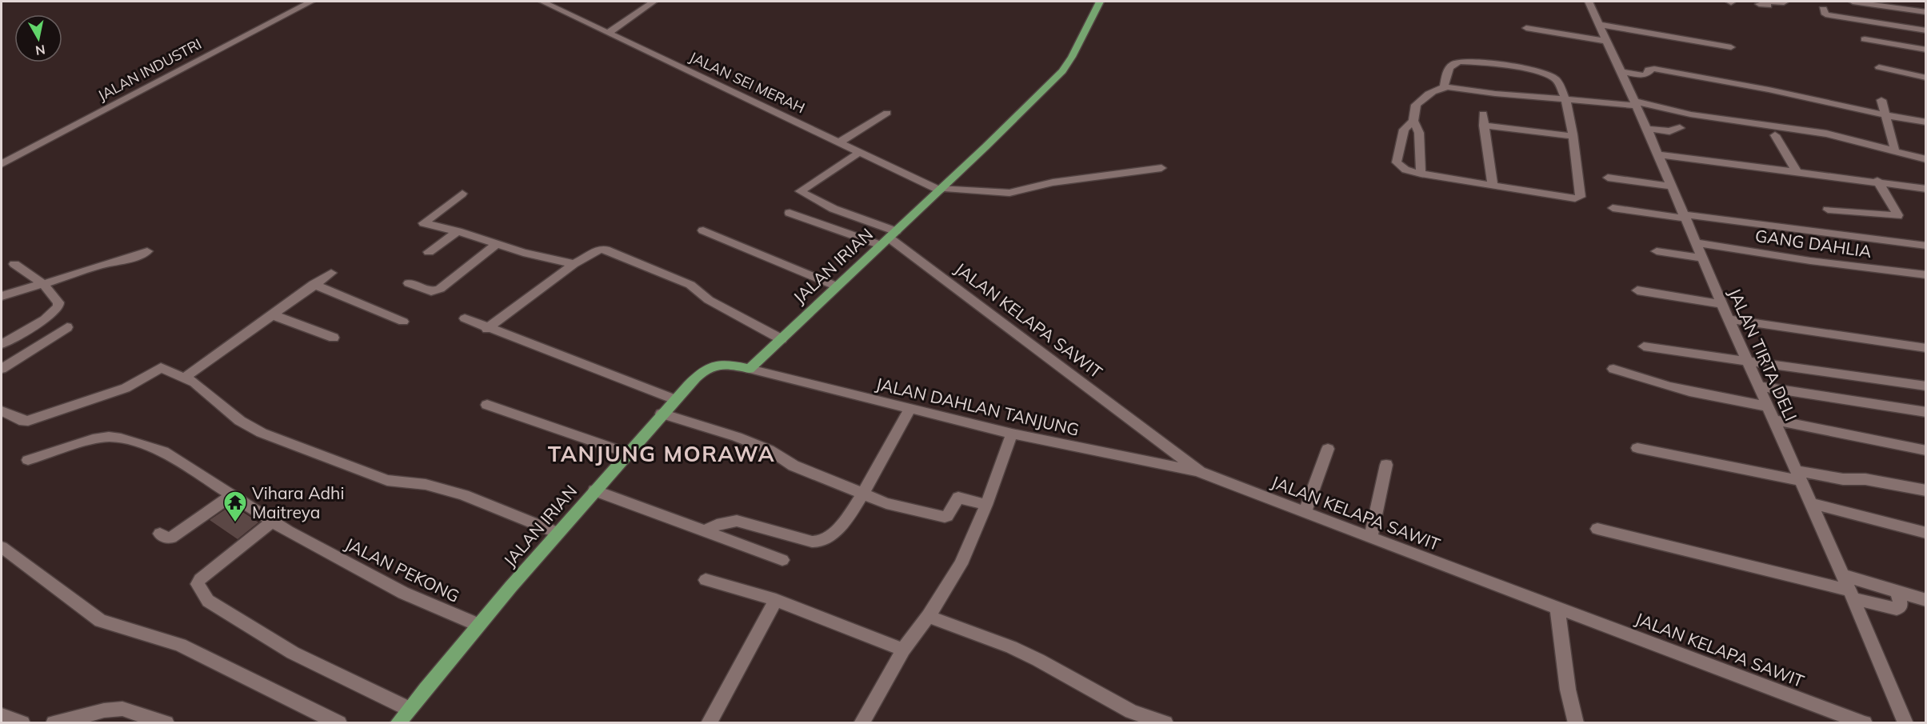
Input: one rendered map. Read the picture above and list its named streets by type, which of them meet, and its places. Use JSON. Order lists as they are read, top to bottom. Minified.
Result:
{"streets":{"main road":["JALAN IRIAN"],"street":["JALAN INDUSTRI","JALAN SEI MERAH","GANG DAHLIA","JALAN KELAPA SAWIT","JALAN TIRTA DELI","JALAN DAHLAN TANJUNG","JALAN PEKONG"]},"crossings":[["JALAN SEI MERAH","JALAN IRIAN"],["GANG DAHLIA","JALAN TIRTA DELI"],["JALAN IRIAN","JALAN KELAPA SAWIT"],["JALAN IRIAN","JALAN DAHLAN TANJUNG"],["JALAN IRIAN","JALAN PEKONG"],["JALAN KELAPA SAWIT","JALAN DAHLAN TANJUNG"]],"districts":["TANJUNG MORAWA"],"places":{"temple":["Vihara Adhi Maitreya"]},"north":"bottom"}
